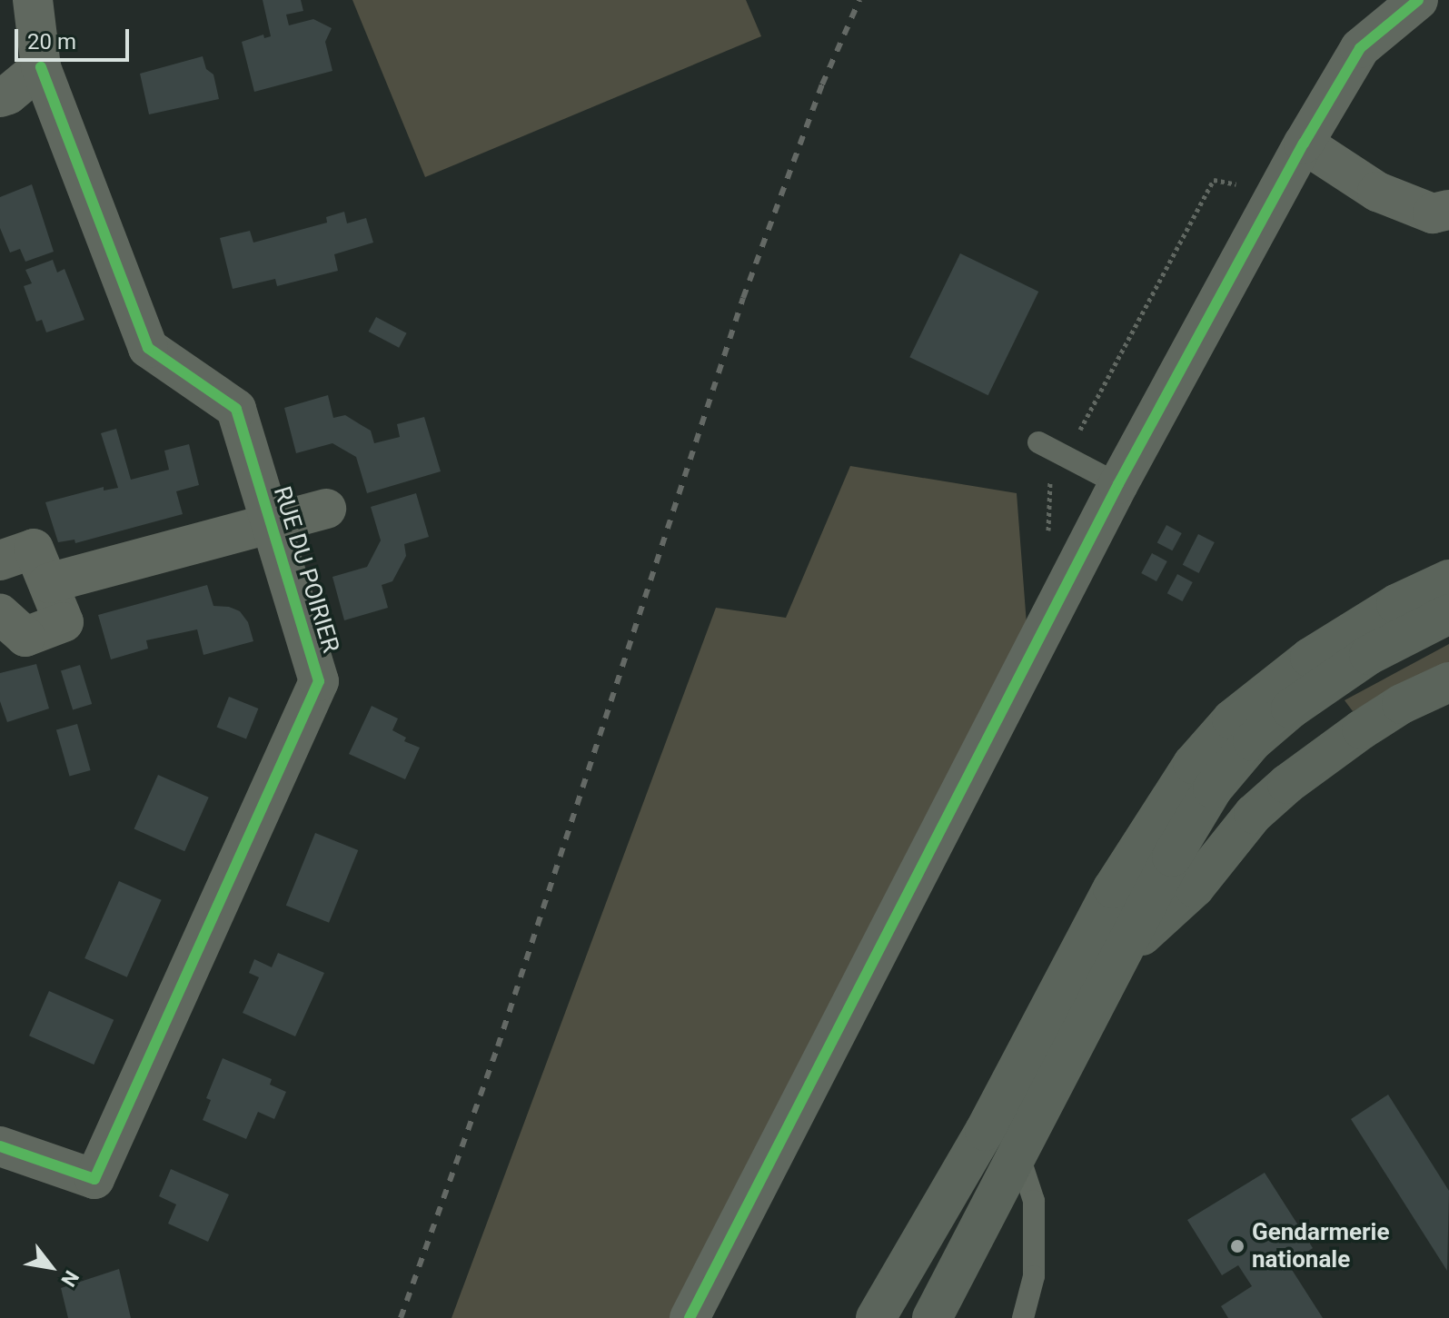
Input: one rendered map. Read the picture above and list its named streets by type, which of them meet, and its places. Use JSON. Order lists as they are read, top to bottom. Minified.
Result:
{"streets":{"street":["RUE DU POIRIER"]},"places":["Gendarmerie nationale"],"scale_bar":"20 m","north":"bottom right"}
